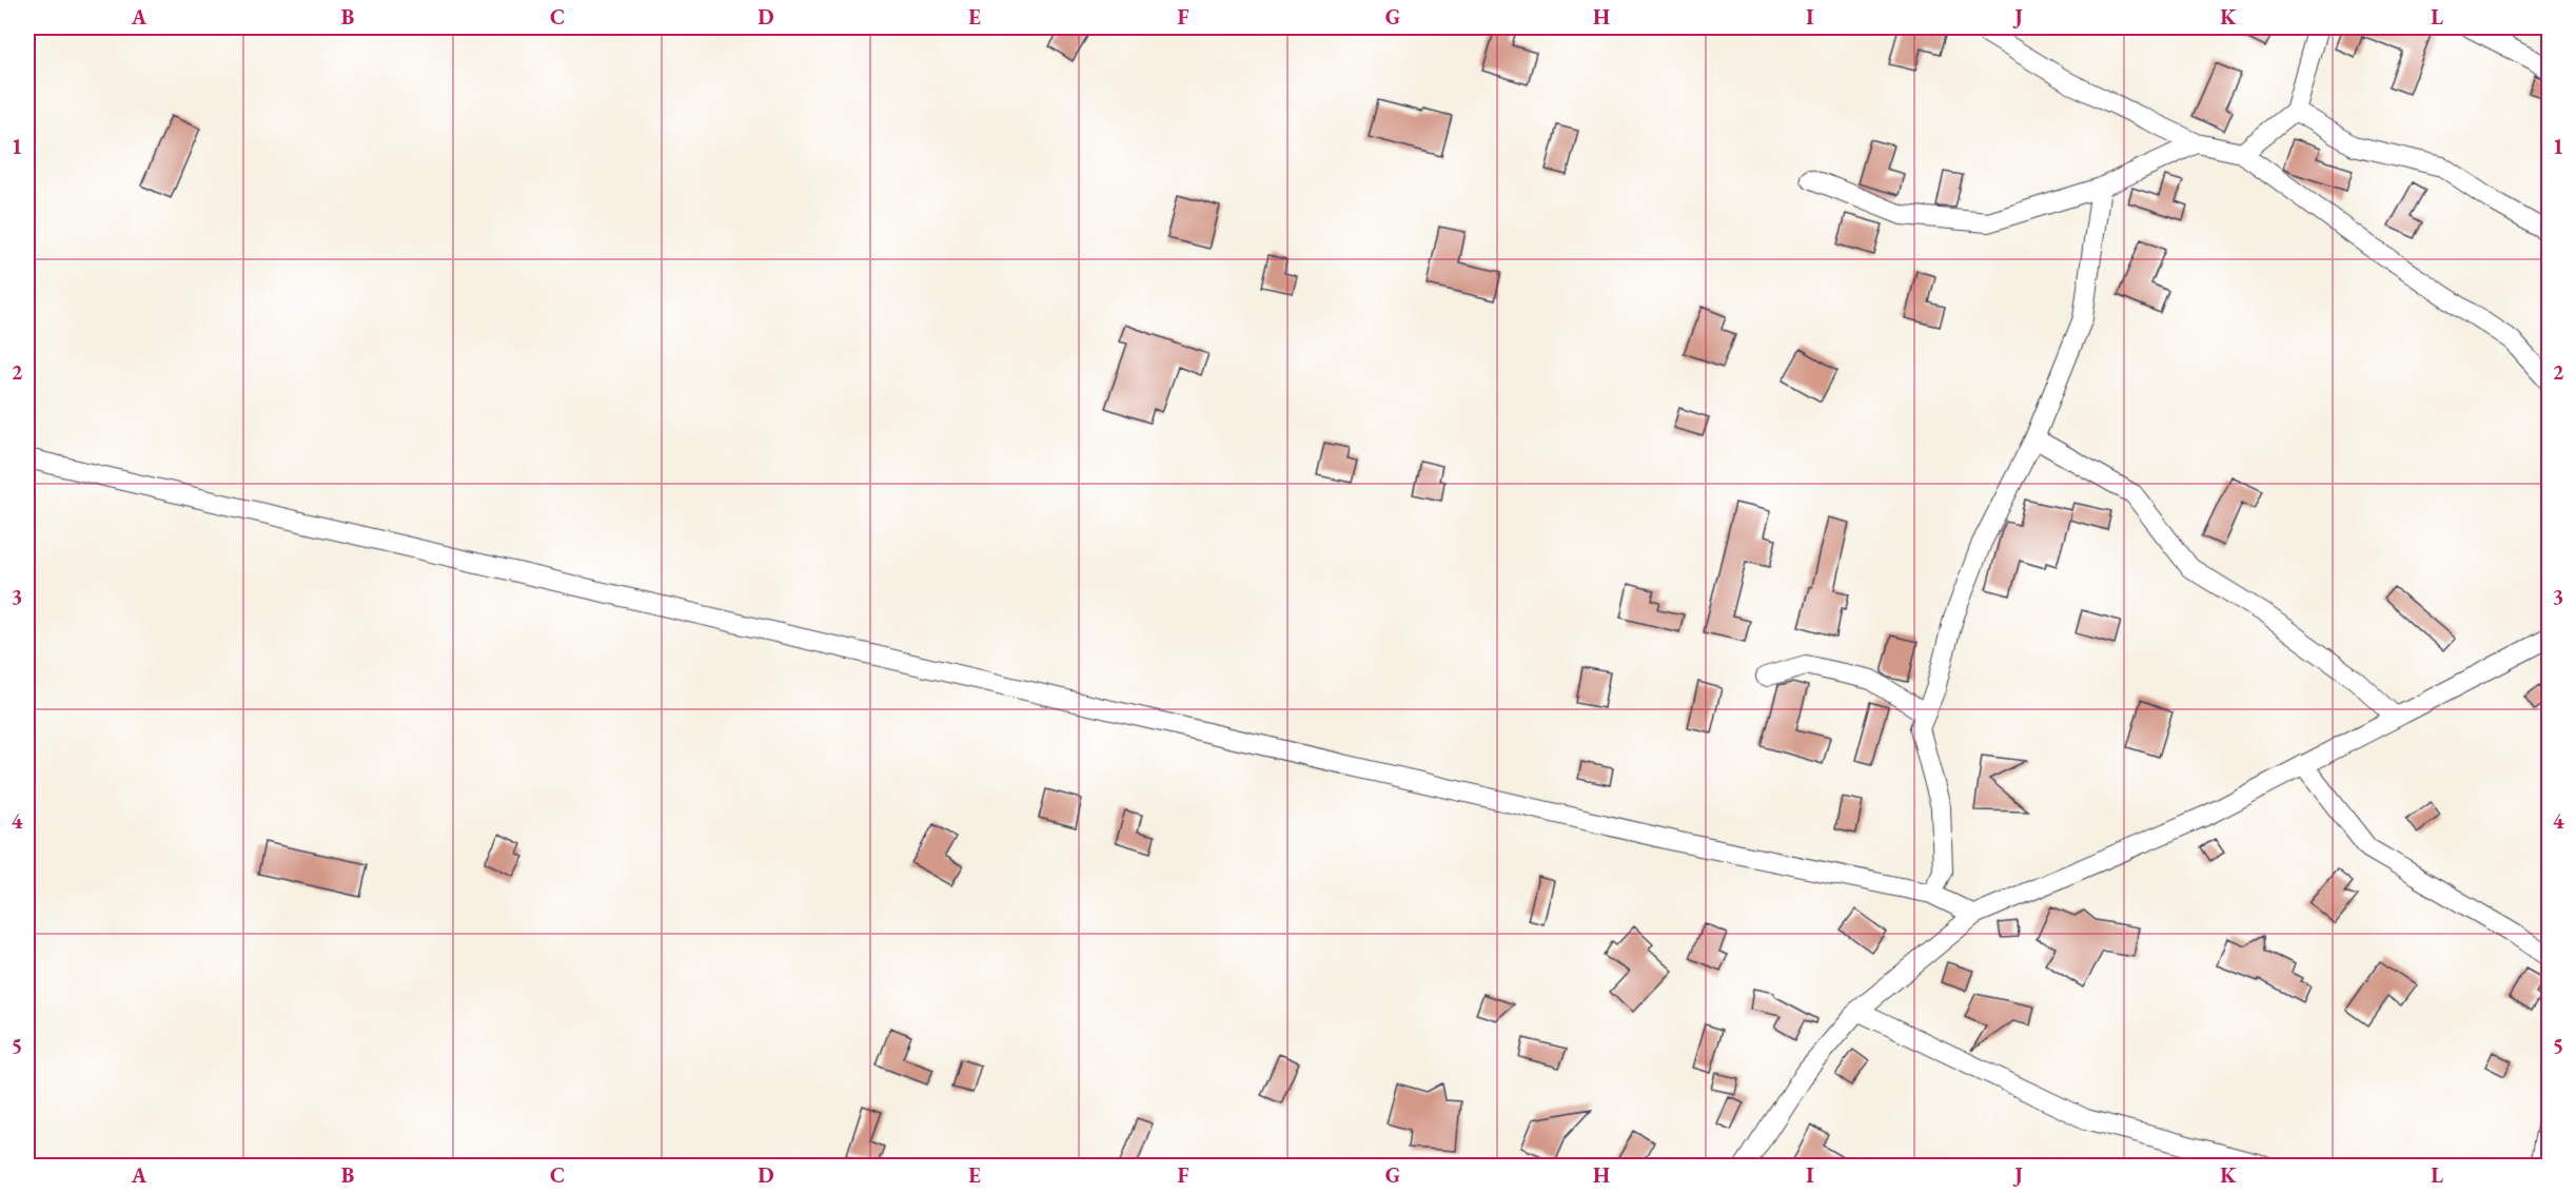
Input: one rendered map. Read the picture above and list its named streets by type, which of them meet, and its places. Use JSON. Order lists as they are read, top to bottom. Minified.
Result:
{"grid":{"columns":["A","B","C","D","E","F","G","H","I","J","K","L"],"rows":["1","2","3","4","5"]}}
